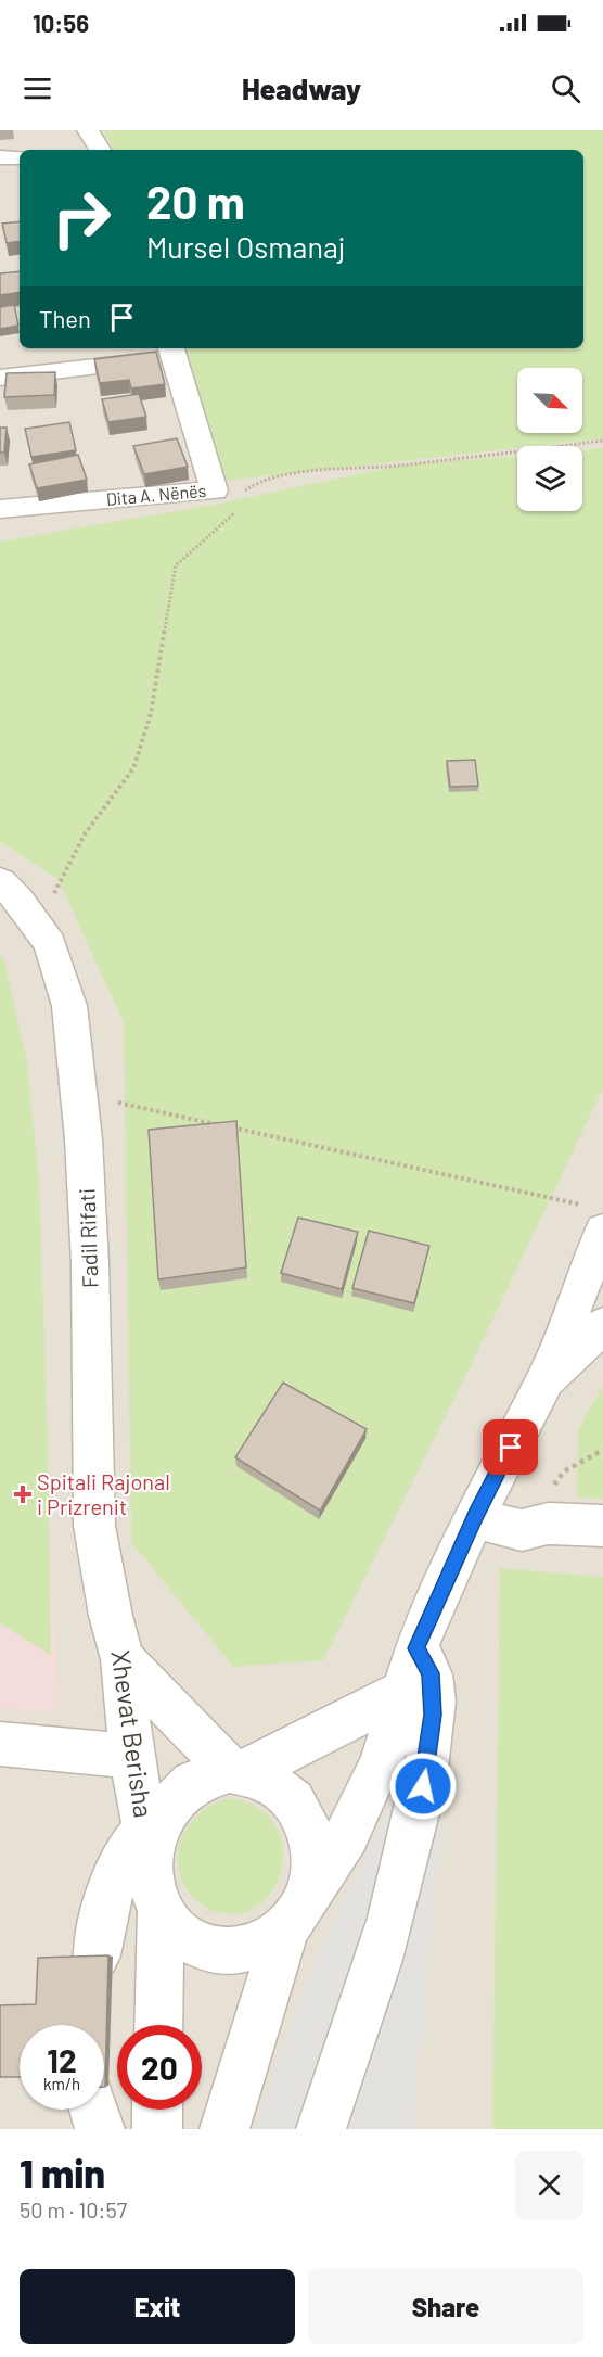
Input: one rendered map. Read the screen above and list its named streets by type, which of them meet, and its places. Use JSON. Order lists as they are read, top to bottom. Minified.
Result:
{"streets":{"street":["Dita A. Nënës","Fadil Rifati","Xhevat Berisha"]},"crossings":[["Fadil Rifati","Xhevat Berisha"]],"places":{"health":["Spitali Rajonal i Prizrenit"]},"north":"bottom right","page":{"status":"10:56","header":"Headway","turn":["20 m","Mursel Osmanaj"],"then":"Then","speed":"12 km/h","limit":"20","heading":["1 min","50 m · 10:57"],"buttons":["Exit","Share"]}}
